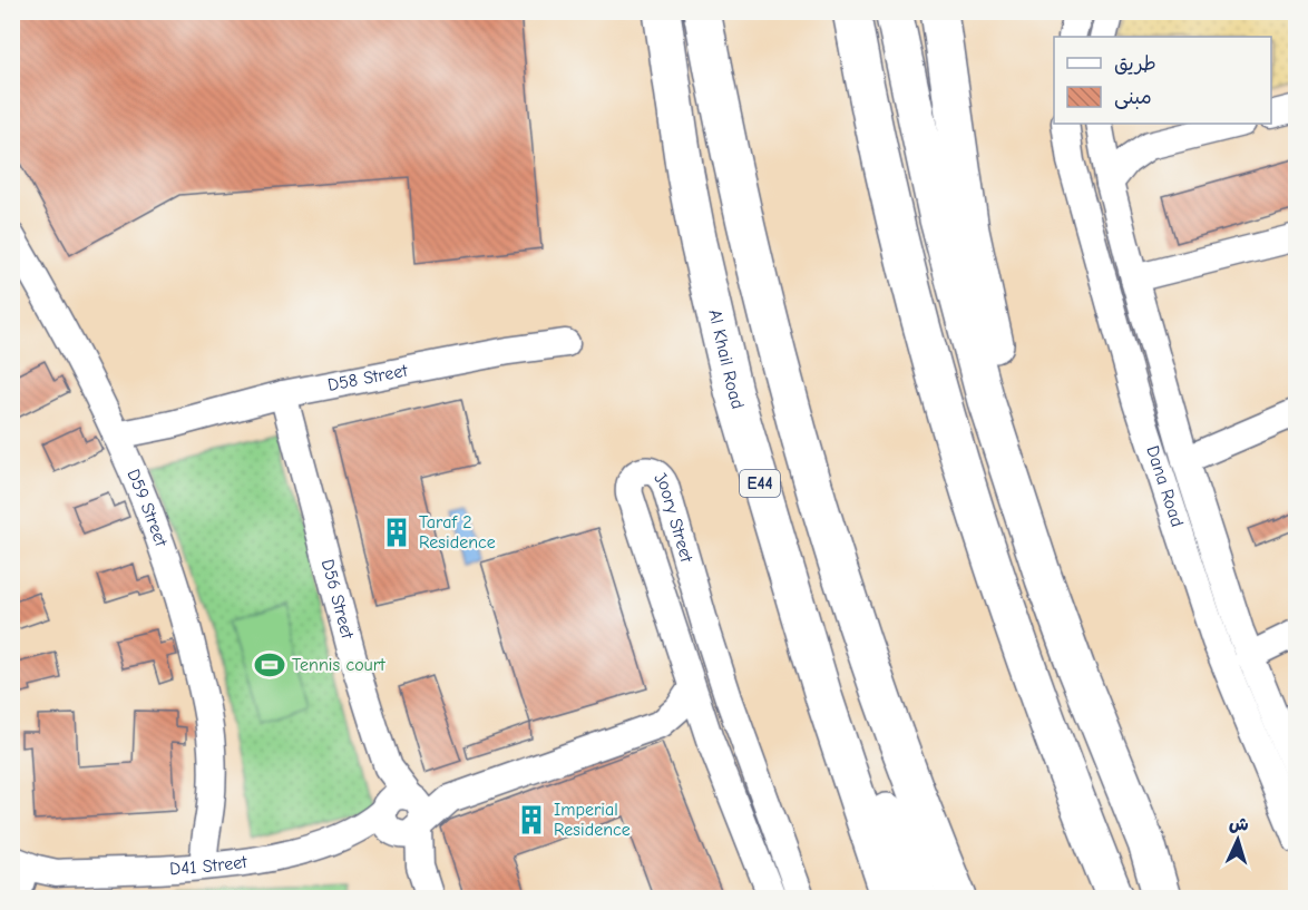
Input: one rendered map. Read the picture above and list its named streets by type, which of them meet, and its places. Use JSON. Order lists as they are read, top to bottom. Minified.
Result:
{"streets":{"highway":["Al Khail Road","E44"],"street":["D58 Street","Dana Road","D59 Street","Joory Street","D56 Street","D41 Street"]},"crossings":[["D58 Street","D59 Street"],["D58 Street","D56 Street"],["D59 Street","D41 Street"],["Joory Street","D41 Street"],["D56 Street","D41 Street"]],"places":{"building":["Taraf 2 Residence","Imperial Residence"],"sports":["Tennis court"]},"legend":["طريق","مبنى"],"north":"top"}
